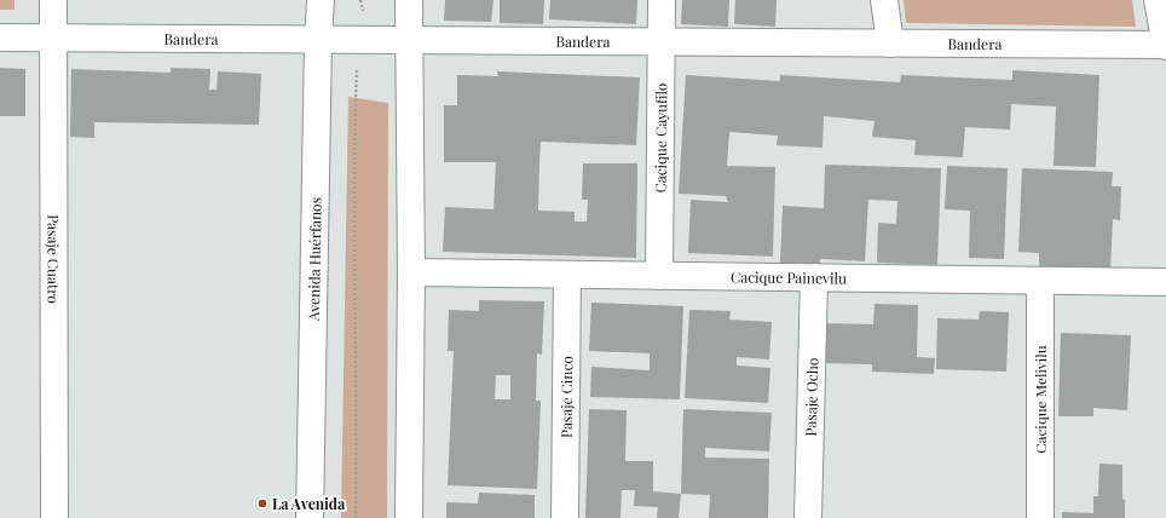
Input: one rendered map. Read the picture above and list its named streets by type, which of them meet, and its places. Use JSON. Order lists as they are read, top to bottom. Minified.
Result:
{"streets":{"street":["Bandera","Cacique Cayufilo","Pasaje Cuatro","Avenida Huérfanos","Cacique Painevilu","Pasaje Cinco","Pasaje Ocho","Cacique Melivilu"]},"crossings":[["Bandera","Cacique Cayufilo"],["Bandera","Pasaje Cuatro"],["Bandera","Avenida Huérfanos"],["Cacique Cayufilo","Cacique Painevilu"],["Cacique Painevilu","Pasaje Cinco"],["Cacique Painevilu","Pasaje Ocho"],["Cacique Painevilu","Cacique Melivilu"]],"places":["La Avenida"]}
